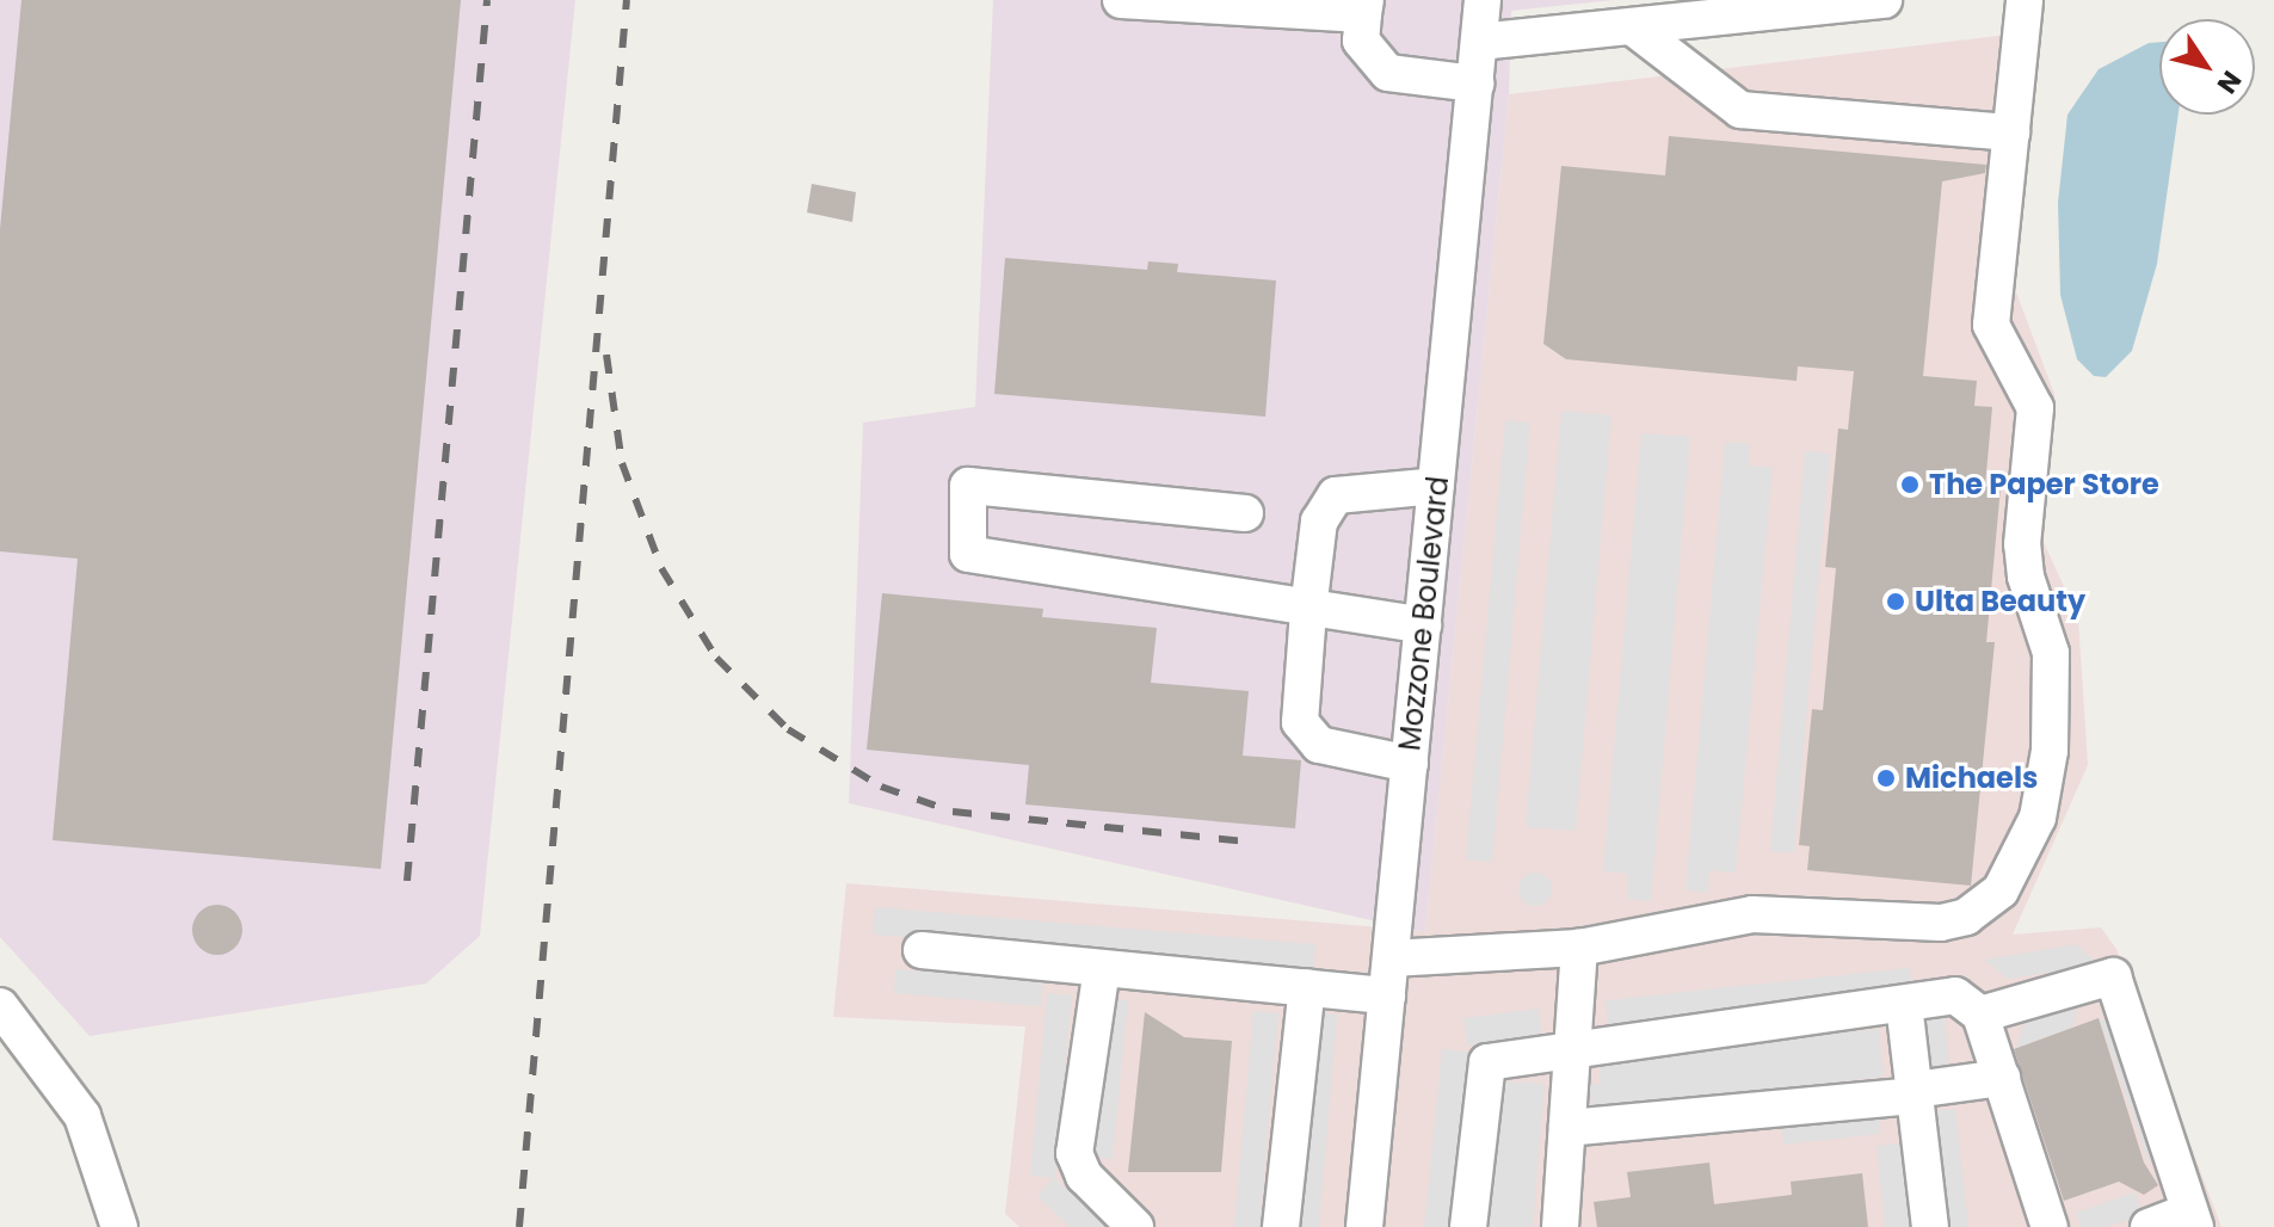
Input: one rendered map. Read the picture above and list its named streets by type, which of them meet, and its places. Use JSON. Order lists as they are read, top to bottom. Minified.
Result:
{"streets":{"street":["Mozzone Boulevard"]},"places":["The Paper Store","Ulta Beauty","Michaels"],"north":"bottom right"}
